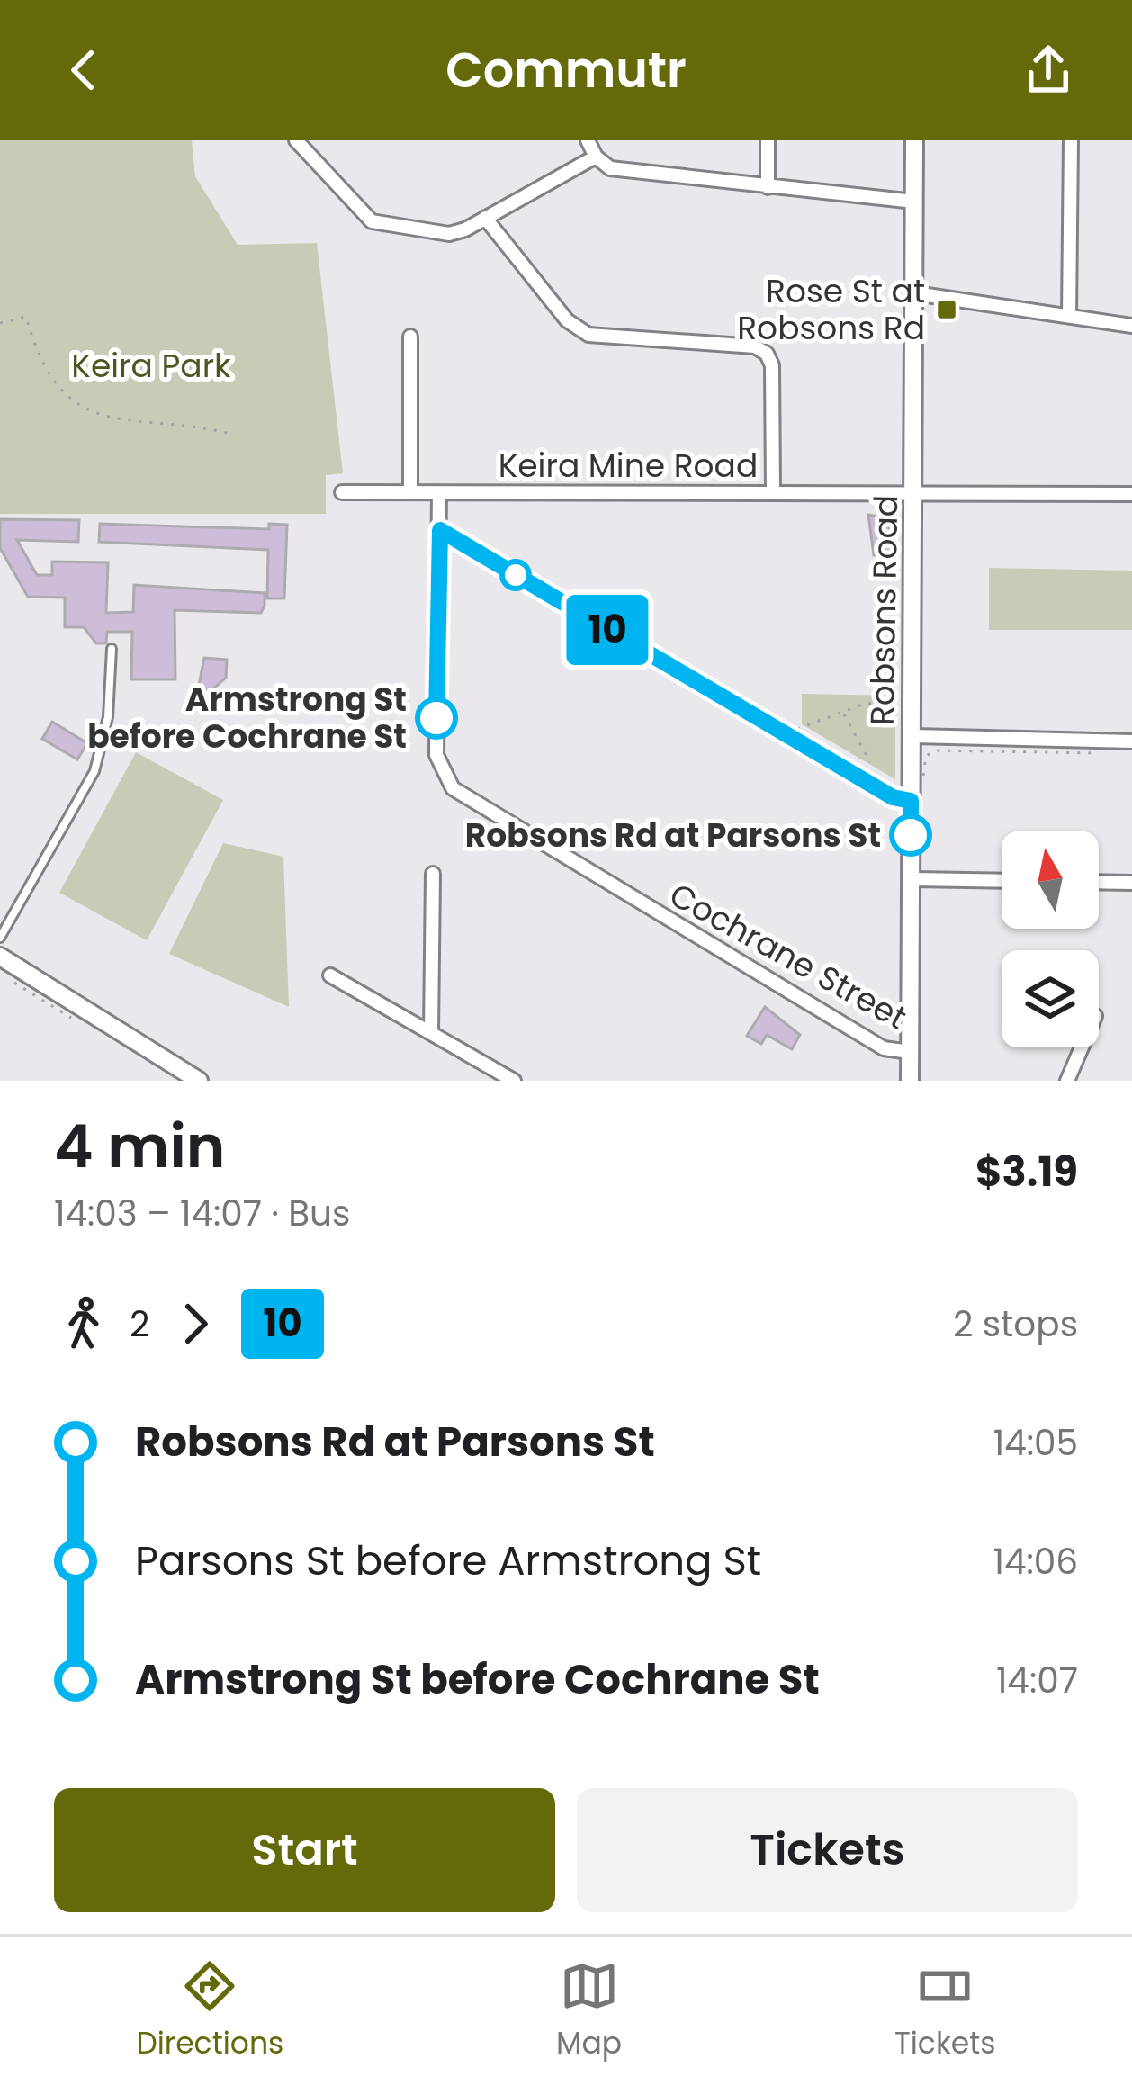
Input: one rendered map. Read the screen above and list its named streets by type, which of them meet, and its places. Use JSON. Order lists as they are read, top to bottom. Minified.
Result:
{"streets":{"main road":["Robsons Road"],"street":["Keira Mine Road","Cochrane Street"]},"crossings":[["Keira Mine Road","Robsons Road"],["Robsons Road","Cochrane Street"]],"parks":["Keira Park"],"places":{"transit":["Rose St at Robsons Rd"],"other":["Armstrong St before Cochrane St","Robsons Rd at Parsons St"]},"lines":["bus line 10"],"north":"top","page":{"header":"Commutr","on_map":"10","heading":["4 min","14:03 – 14:07 · Bus","$3.19"],"legs":["2","10","2 stops"],"list":[{"name":"Robsons Rd at Parsons St","value":"14:05"},{"name":"Parsons St before Armstrong St","value":"14:06"},{"name":"Armstrong St before Cochrane St","value":"14:07"}],"buttons":["Start","Tickets"],"tabs":["Directions","Map","Tickets"]}}
